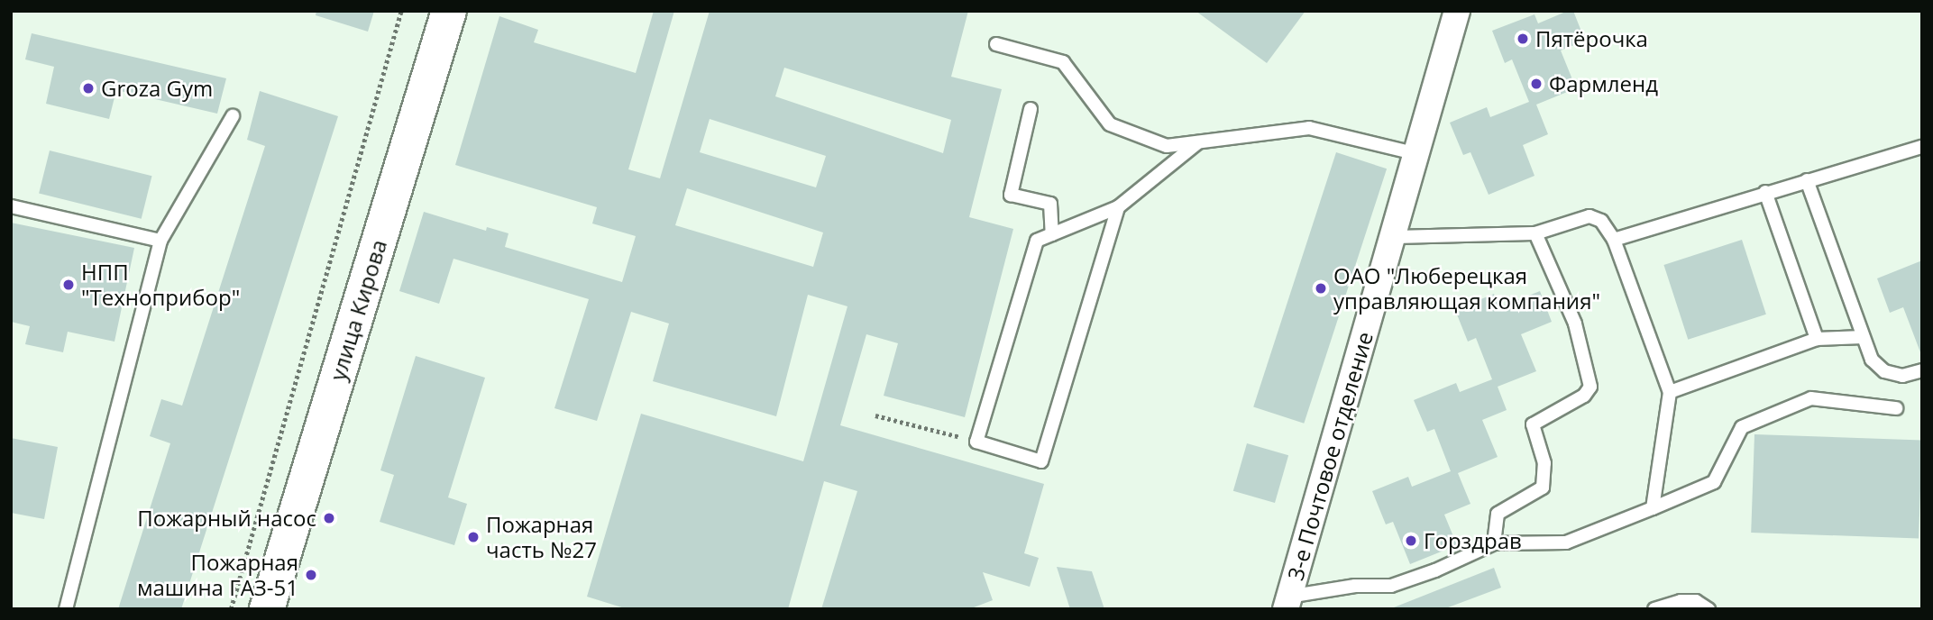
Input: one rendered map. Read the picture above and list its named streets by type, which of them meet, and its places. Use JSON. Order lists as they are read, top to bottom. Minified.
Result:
{"streets":{"main road":["улица Кирова"],"street":["3-е Почтовое отделение"]},"places":["Пятёрочка","Фармленд","Groza Gym","НПП \"Техноприбор\"","ОАО \"Люберецкая управляющая компания\"","Пожарный насос","Пожарная часть №27","Горздрав","Пожарная машина ГАЗ-51"]}
